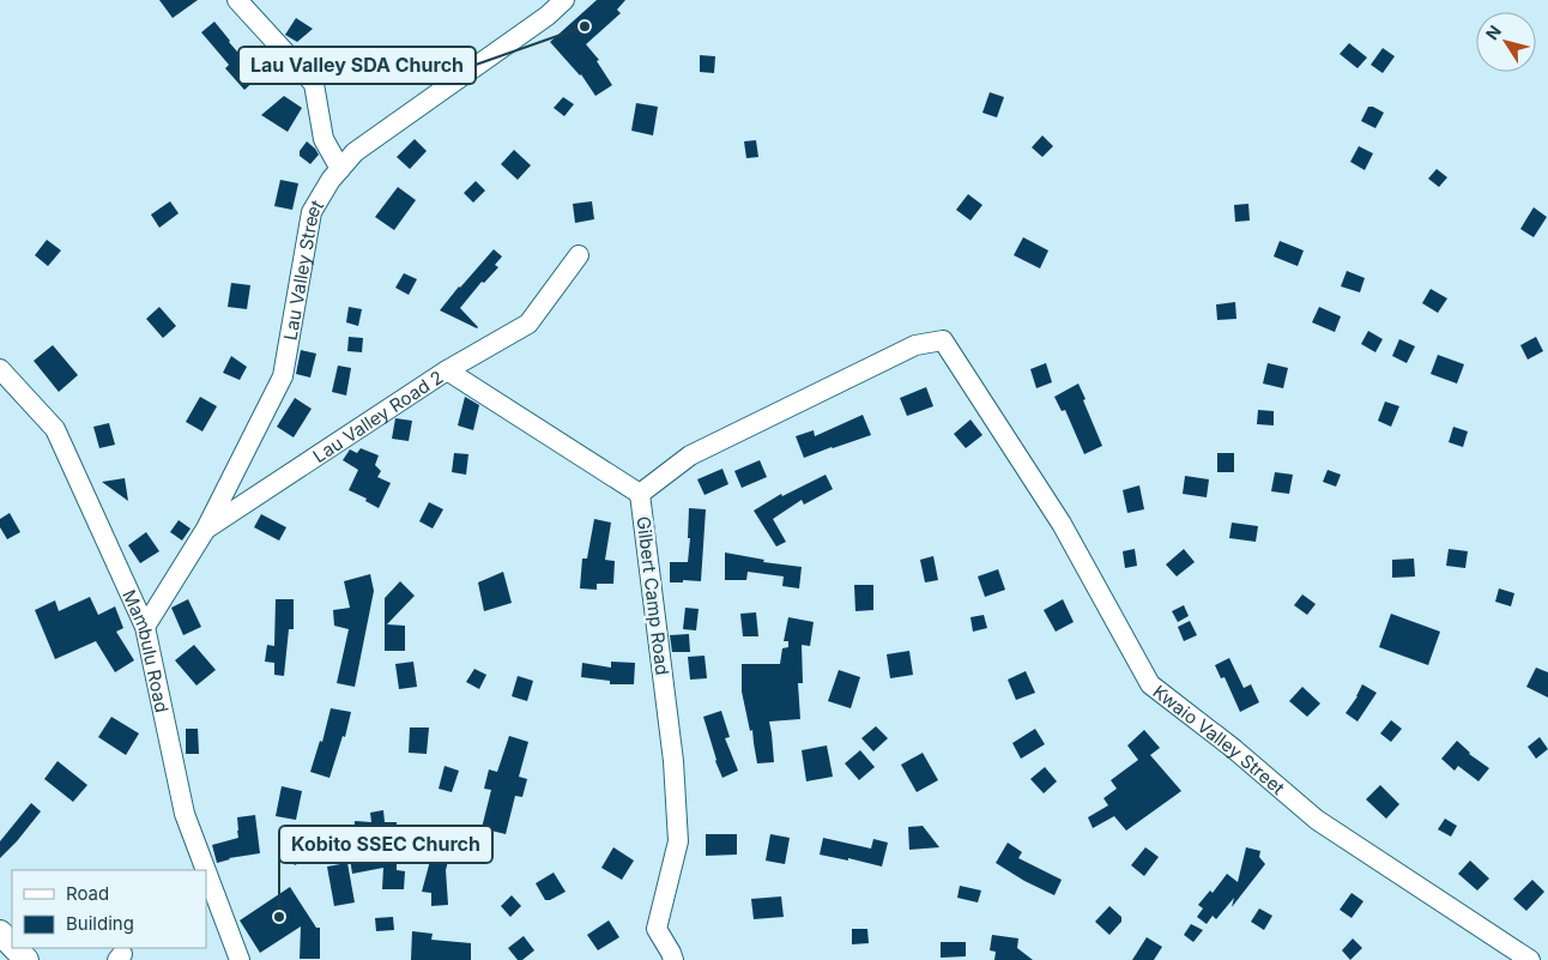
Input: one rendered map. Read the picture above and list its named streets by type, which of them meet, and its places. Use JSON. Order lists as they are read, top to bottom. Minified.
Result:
{"streets":{"street":["Lau Valley Street","Lau Valley Road 2","Gilbert Camp Road","Mambulu Road","Kwaio Valley Street"]},"crossings":[["Lau Valley Street","Lau Valley Road 2"],["Lau Valley Street","Mambulu Road"],["Lau Valley Road 2","Gilbert Camp Road"],["Gilbert Camp Road","Kwaio Valley Street"]],"places":["Lau Valley SDA Church","Kobito SSEC Church"],"legend":["Road","Building"],"north":"top left"}
